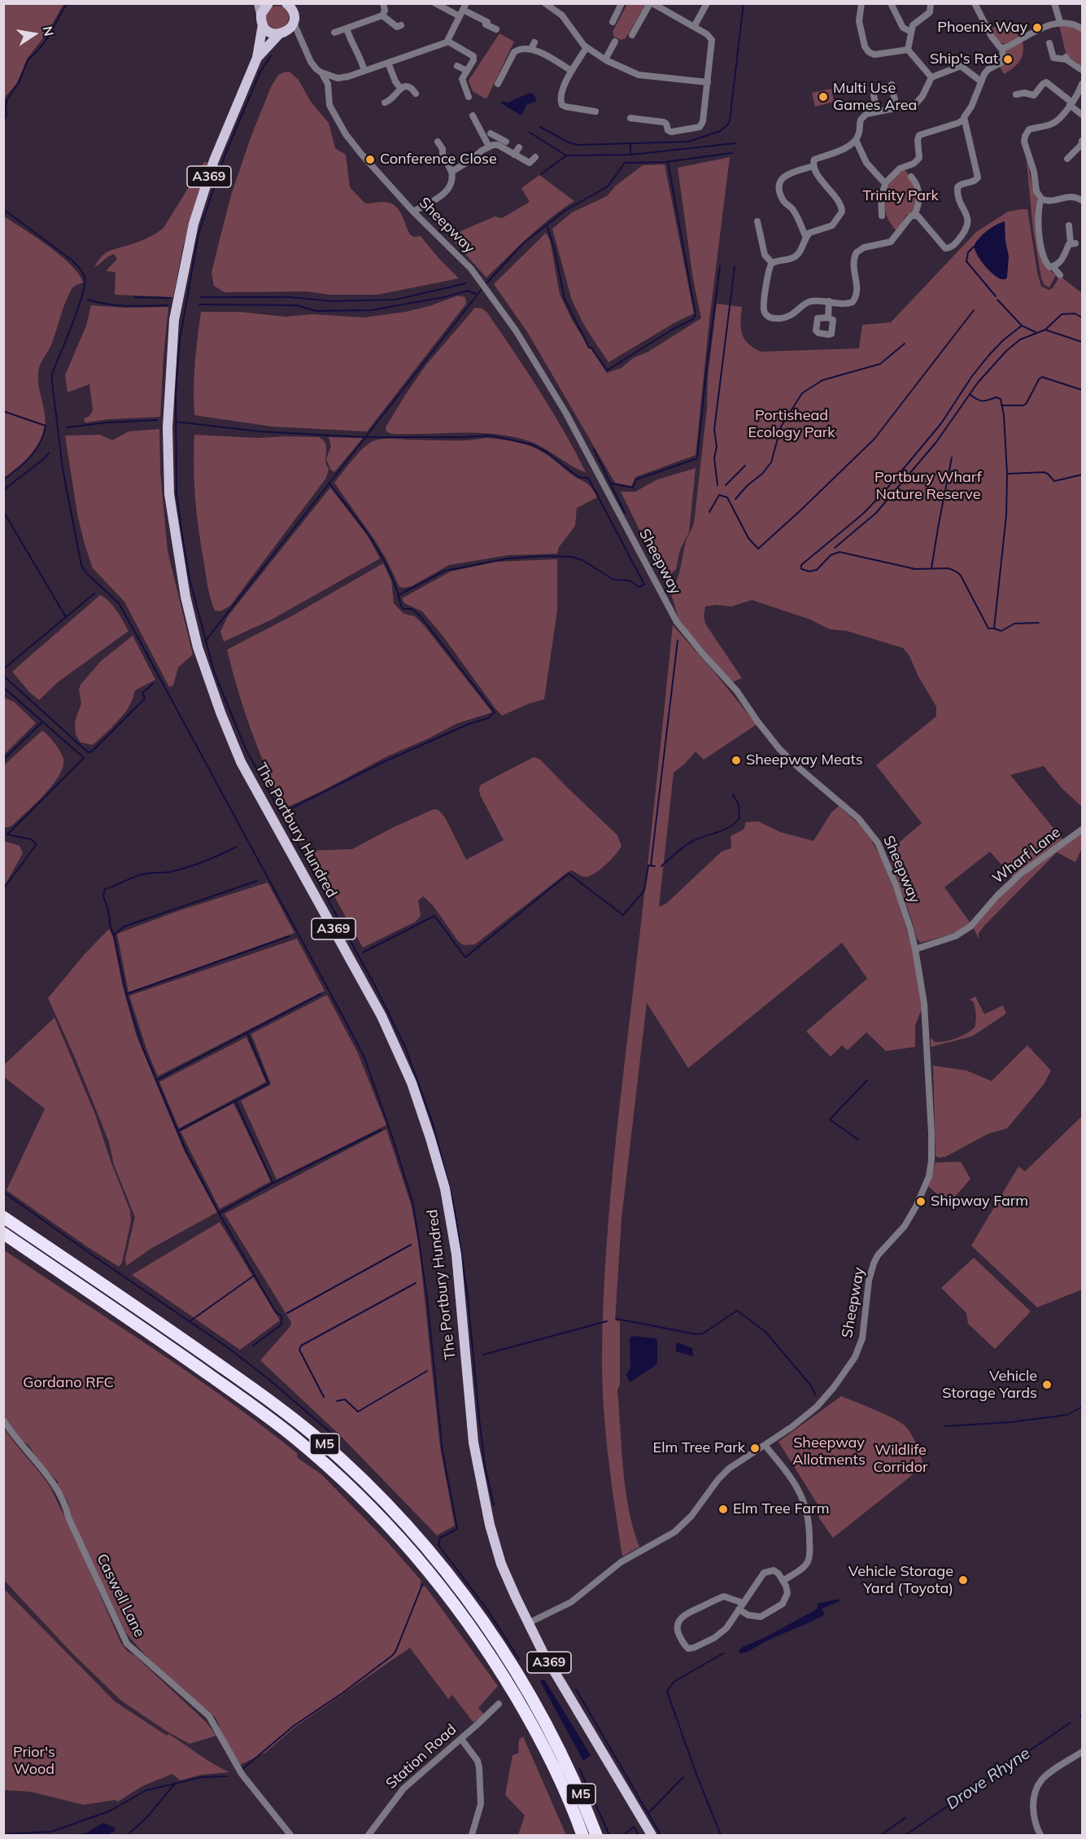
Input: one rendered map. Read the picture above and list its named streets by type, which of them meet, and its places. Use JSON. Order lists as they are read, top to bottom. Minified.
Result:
{"streets":{"highway":["M5"],"main road":["A369","The Portbury Hundred"],"street":["Sheepway","Wharf Lane","Caswell Lane","Station Road"]},"crossings":[["Sheepway","The Portbury Hundred"],["Sheepway","Wharf Lane"]],"water":["Drove Rhyne"],"parks":["Trinity Park","Portishead Ecology Park","Portbury Wharf Nature Reserve","Gordano RFC","Sheepway Allotments","Wildlife Corridor","Prior's Wood"],"places":["Phoenix Way","Ship's Rat","Multi Use Games Area","Conference Close","Sheepway Meats","Shipway Farm","Vehicle Storage Yards","Elm Tree Park","Elm Tree Farm","Vehicle Storage Yard (Toyota)"],"north":"right"}
